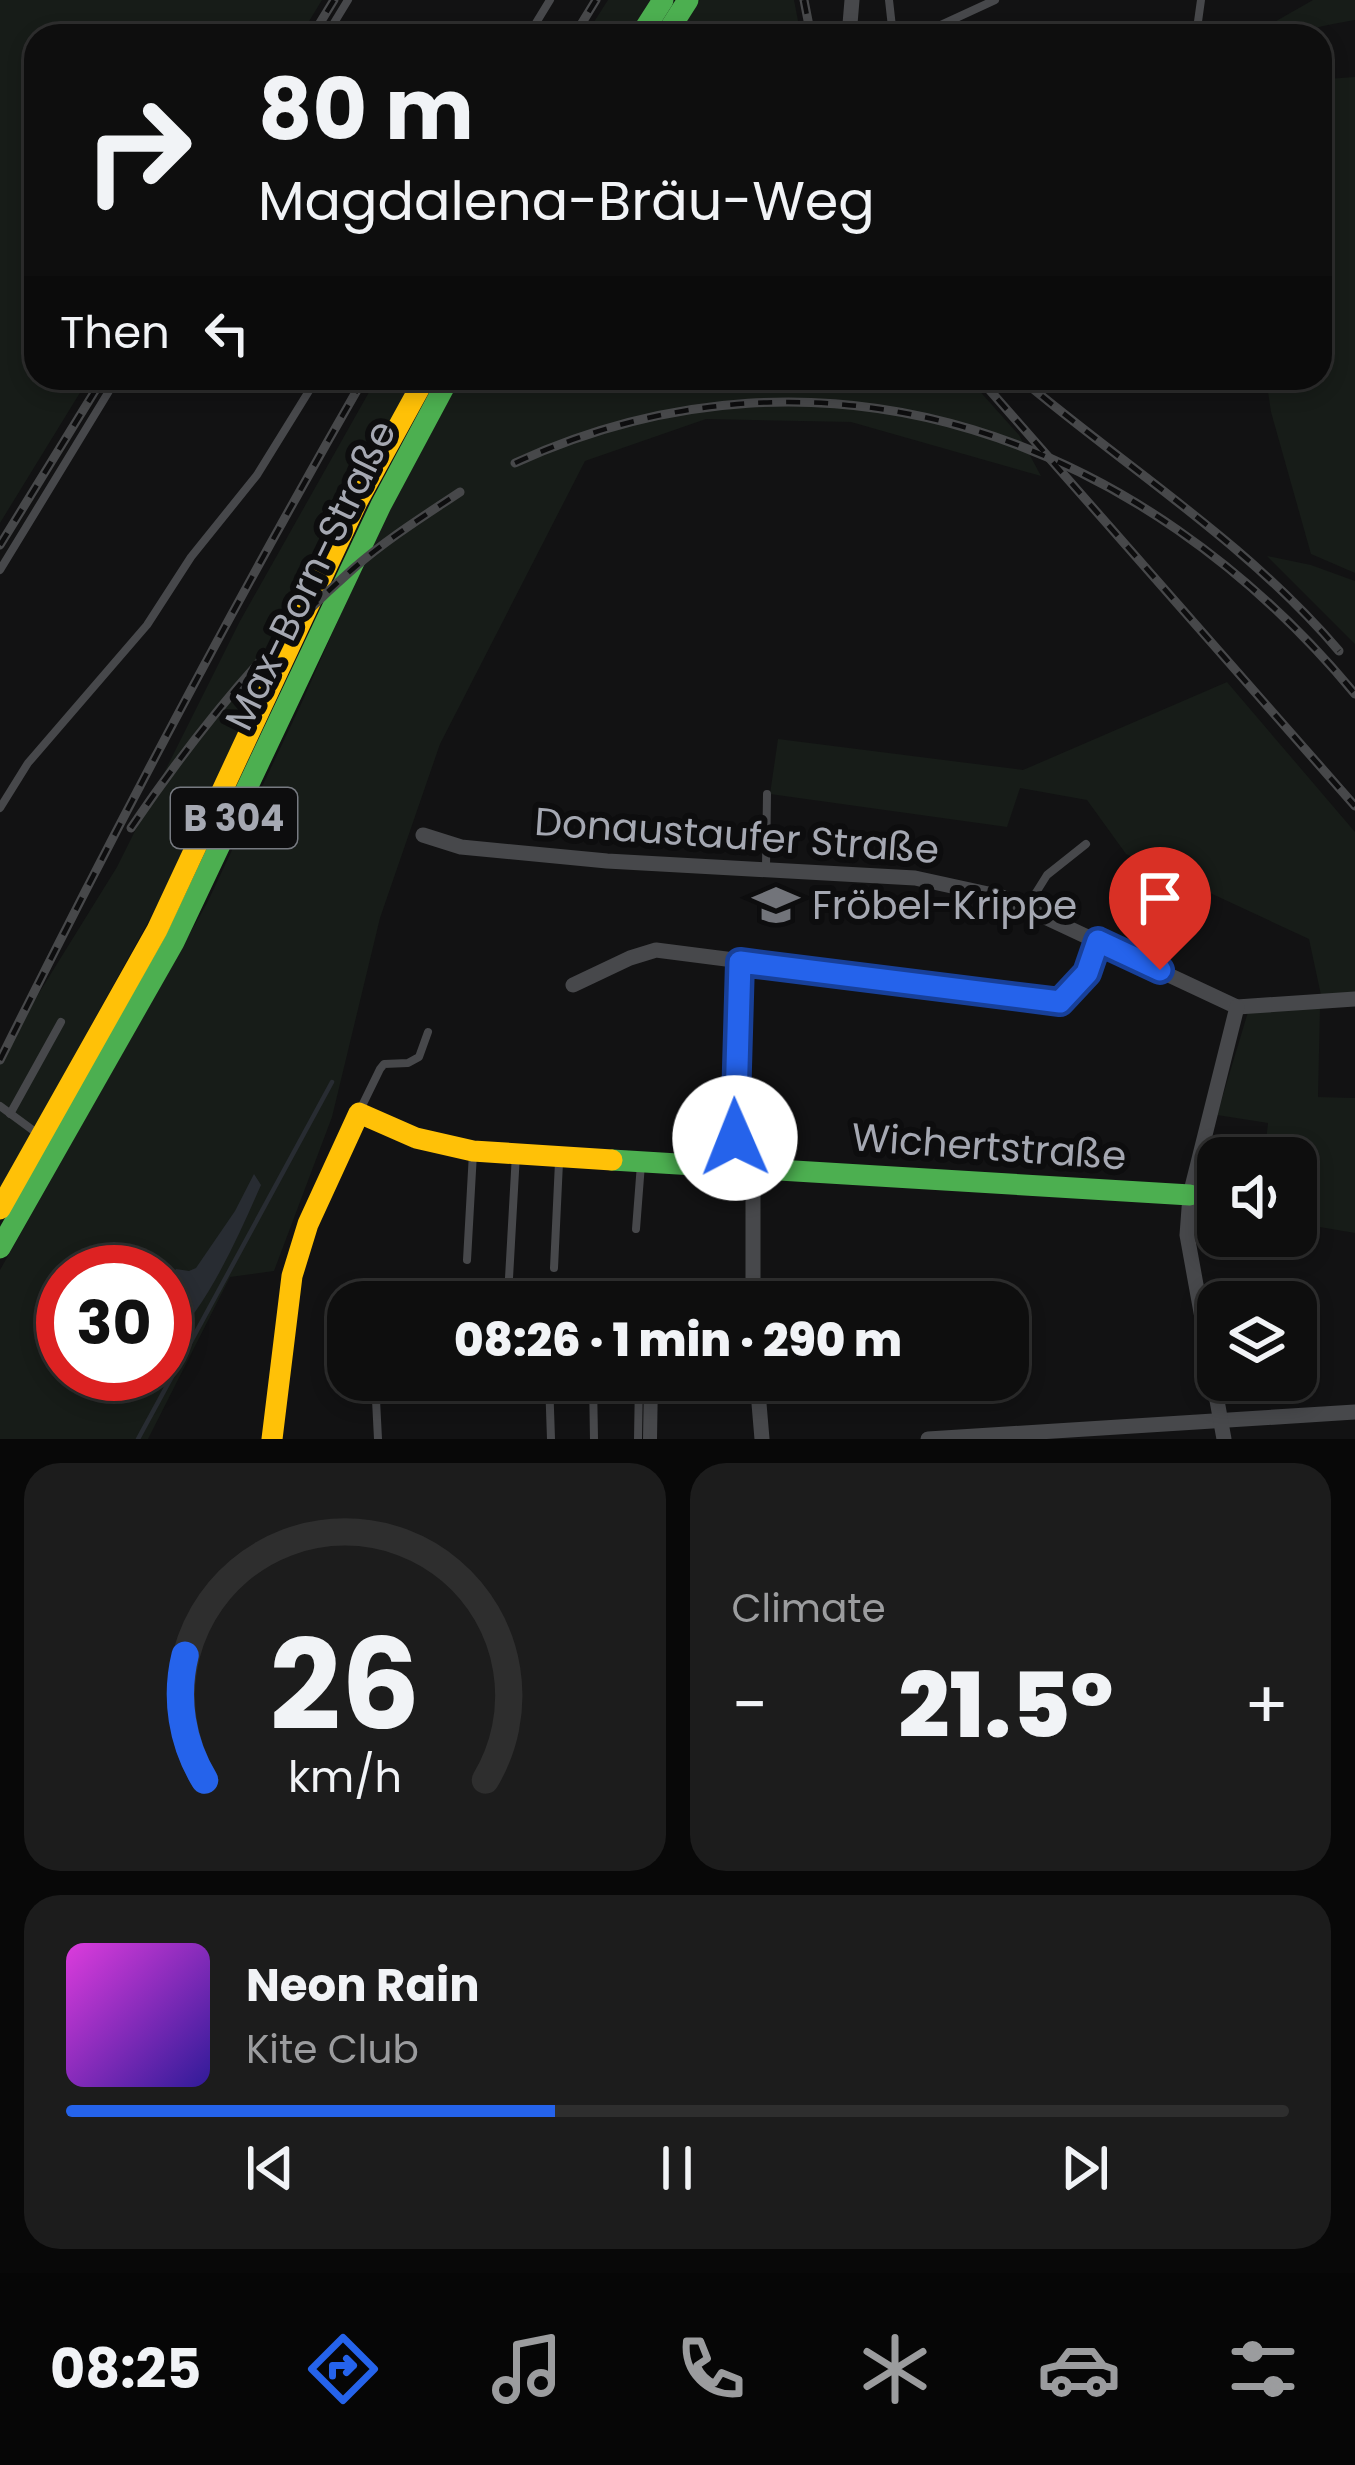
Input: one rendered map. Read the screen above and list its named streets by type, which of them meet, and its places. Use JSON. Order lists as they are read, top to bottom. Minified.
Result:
{"streets":{"main road":["Max-Born-Straße","B 304","Wichertstraße"],"street":["Donaustaufer Straße"]},"places":{"school or university":["Fröbel-Krippe"]},"page":{"turn":["80 m","Magdalena-Bräu-Weg"],"then":"Then","limit":"30","trip":"08:26 · 1 min · 290 m","tile":"Climate","heat":["−","21.5°","+"],"song":["Neon Rain","Kite Club"],"tabs":"08:25","gauge":["26","km/h"]}}
